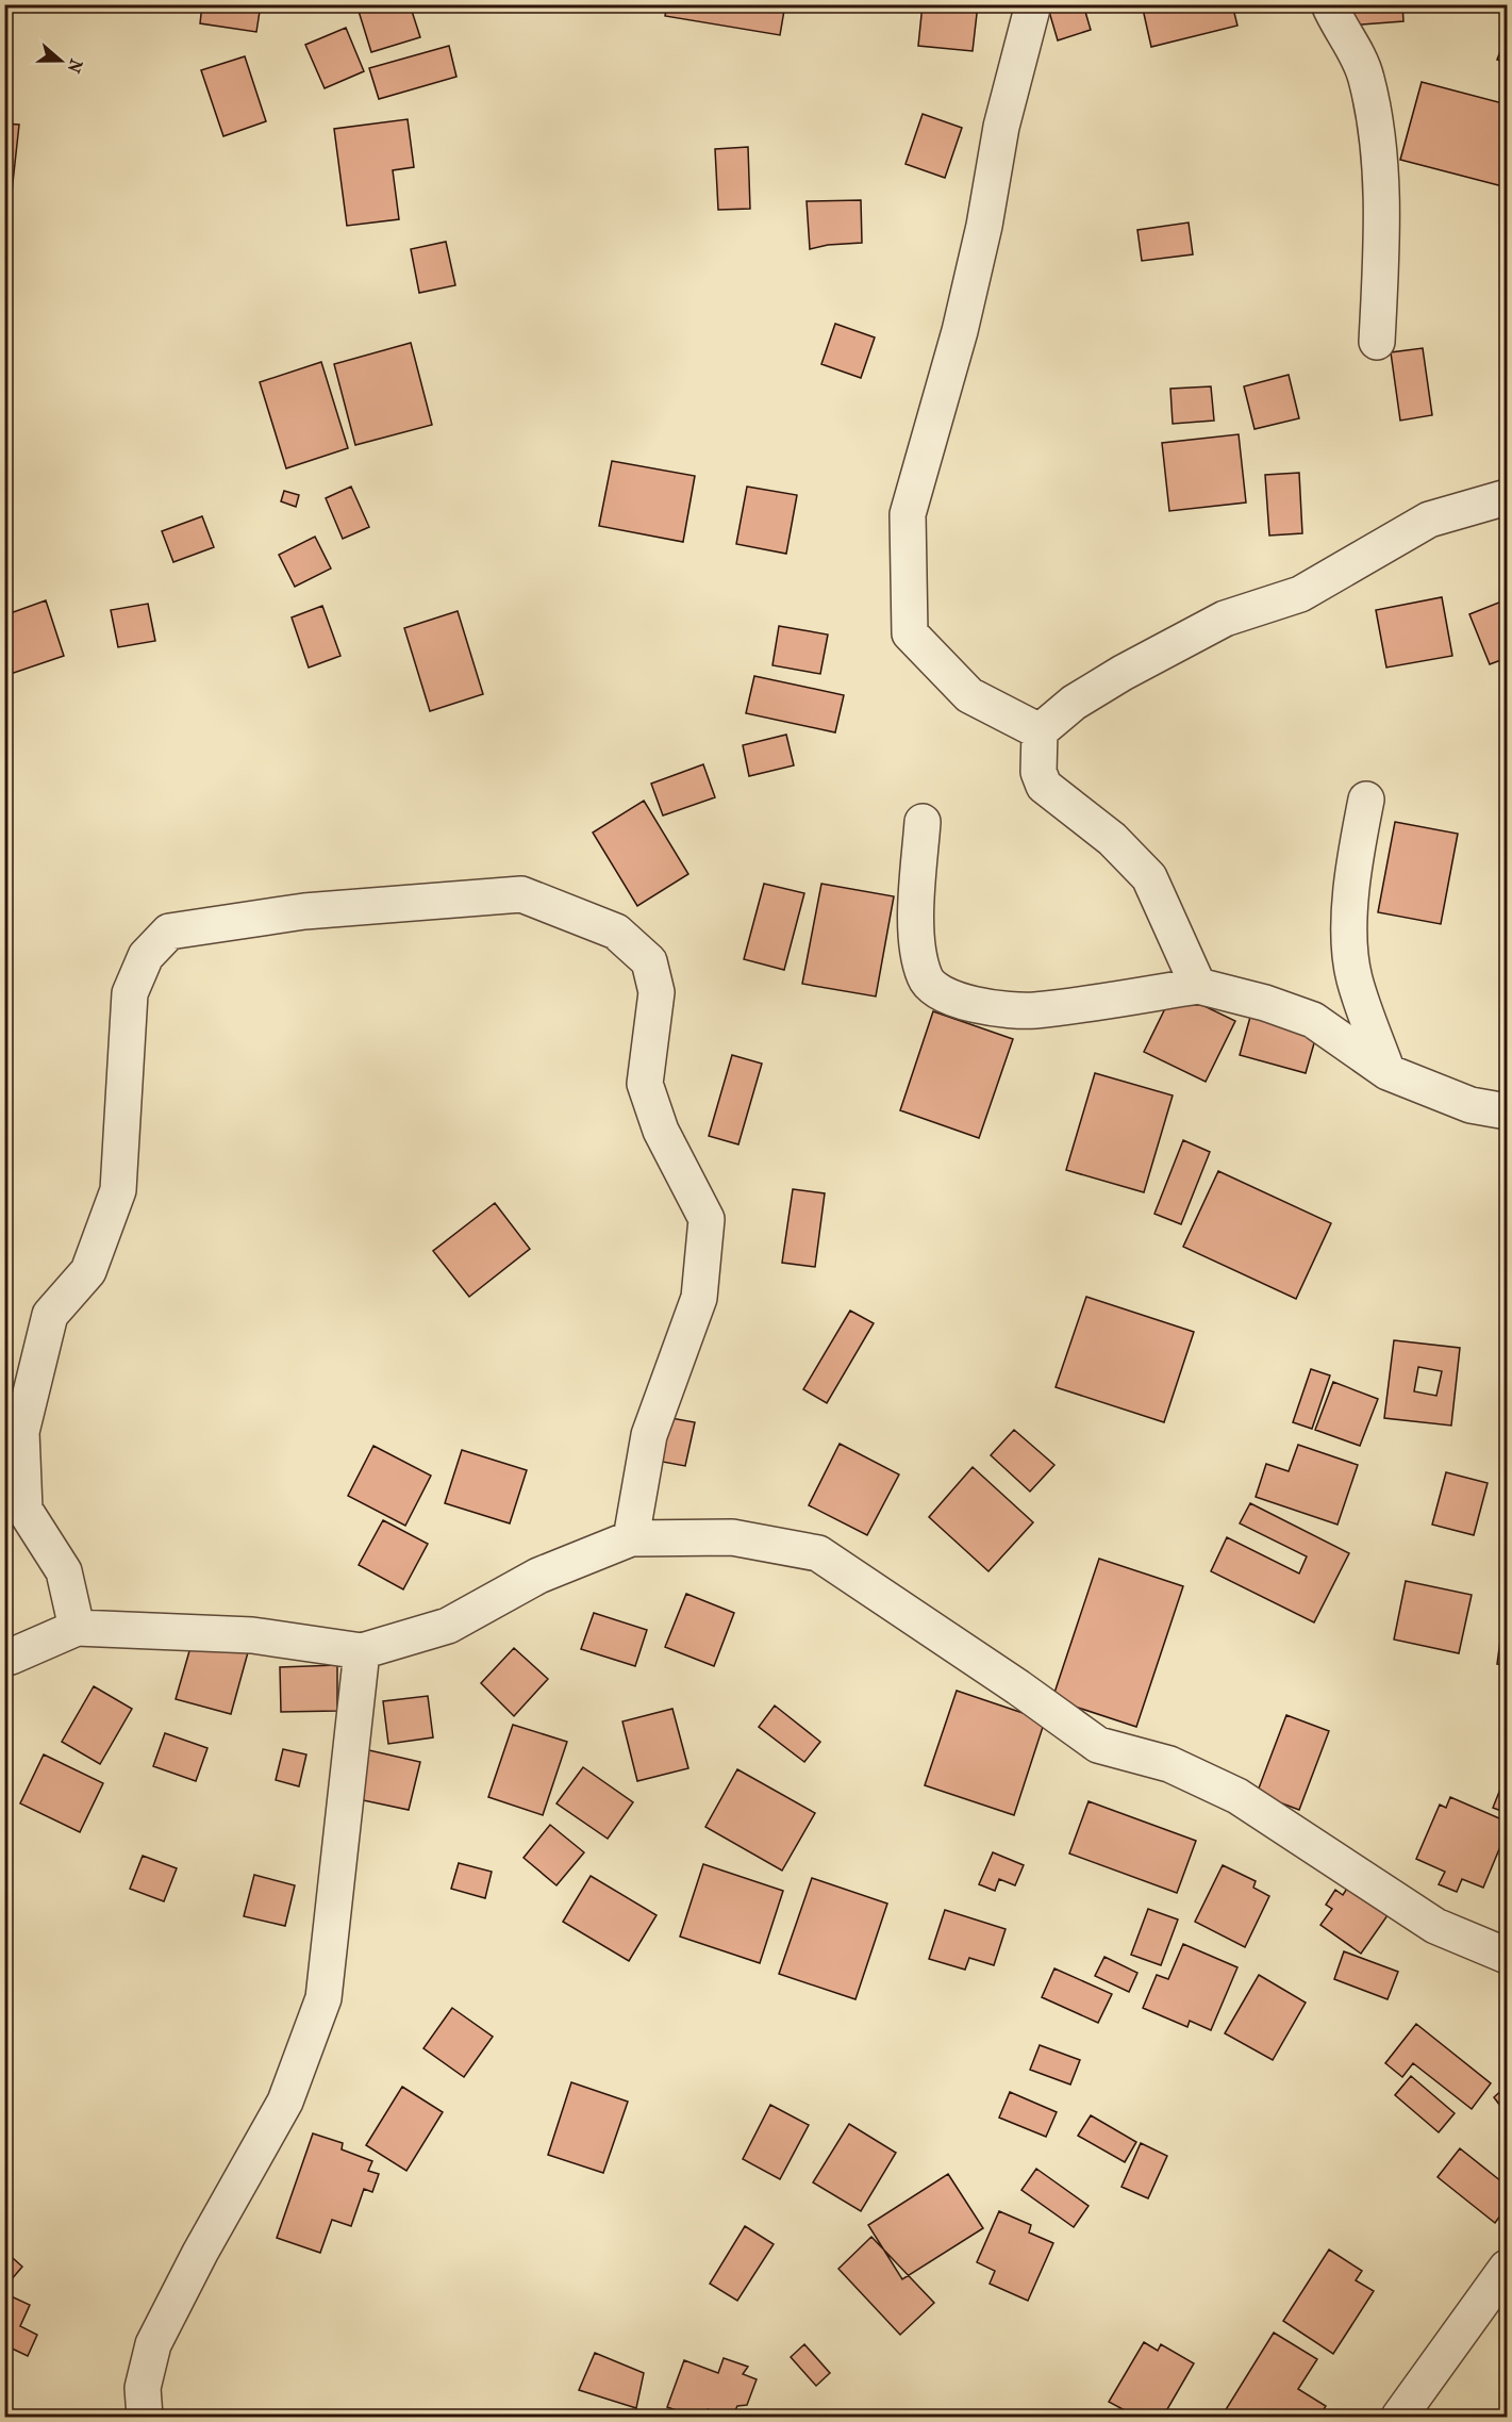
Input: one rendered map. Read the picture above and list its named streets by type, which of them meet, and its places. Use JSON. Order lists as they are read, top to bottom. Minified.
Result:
{"north":"right"}
